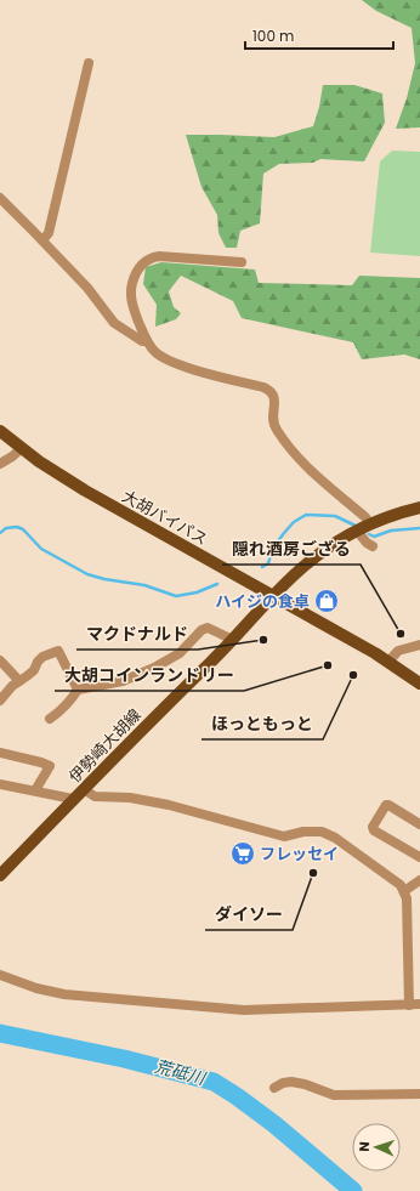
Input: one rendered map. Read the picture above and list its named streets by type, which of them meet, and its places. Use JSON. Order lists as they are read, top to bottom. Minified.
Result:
{"streets":{"main road":["大胡バイパス","伊勢崎大胡線"]},"crossings":[["大胡バイパス","伊勢崎大胡線"]],"water":["荒砥川"],"places":{"shop":["ハイジの食卓"],"other":["隠れ酒房ござる","マクドナルド","大胡コインランドリー","ほっともっと","ダイソー"],"supermarket":["フレッセイ"]},"scale_bar":"100 m","north":"left"}
